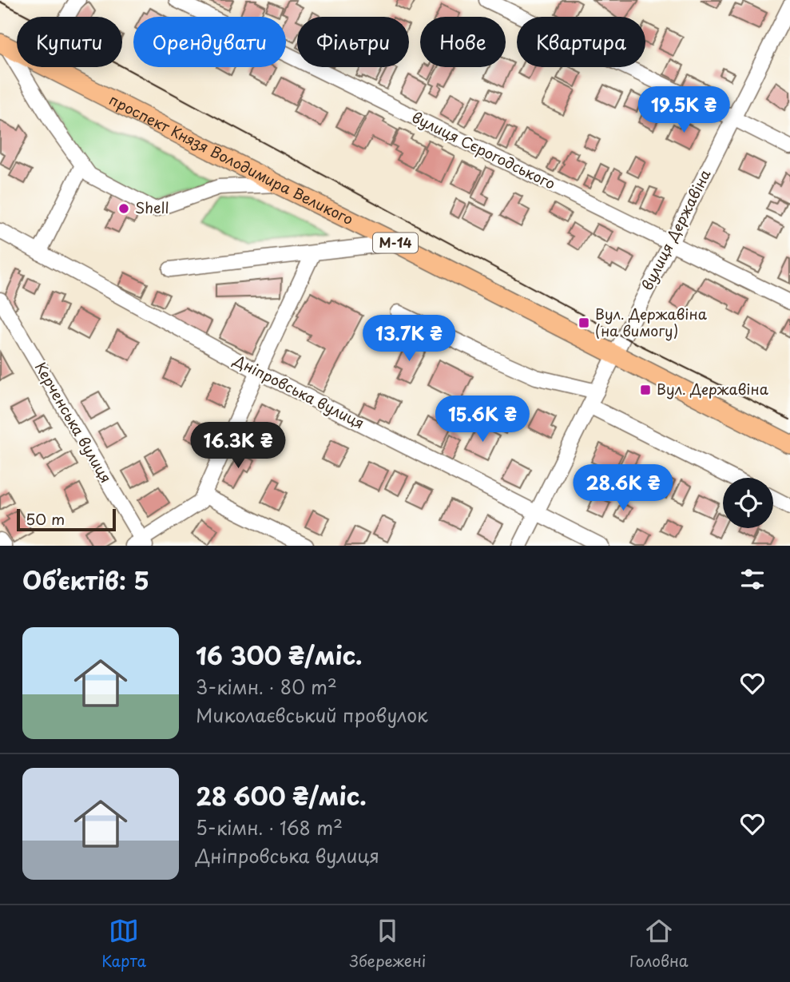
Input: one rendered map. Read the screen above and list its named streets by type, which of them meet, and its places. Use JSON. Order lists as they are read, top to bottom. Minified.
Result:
{"streets":{"main road":["проспект Князя Володимира Великого","М-14"],"street":["вулиця Сєрогодського","вулиця Державіна","Дніпровська вулиця","Керченська вулиця"]},"crossings":[["вулиця Сєрогодського","вулиця Державіна"],["проспект Князя Володимира Великого","вулиця Державіна"],["вулиця Державіна","Дніпровська вулиця"]],"places":{"other":["Shell"],"transit":["Вул. Державіна (на вимогу)","Вул. Державіна"]},"scale_bar":"50 m","page":{"chip":["Купити","Орендувати","Фільтри","Нове","Квартира"],"price":["19.5K ₴","13.7K ₴","15.6K ₴","16.3K ₴","28.6K ₴"],"scale":"50 m","heading":"Об’єктів: 5","list":[{"name":"16 300 ₴/міс.","note":"3-кімн. · 80 m² · Миколаєвський провулок"},{"name":"28 600 ₴/міс.","note":"5-кімн. · 168 m² · Дніпровська вулиця"}],"tabs":["Карта","Збережені","Головна"]}}
